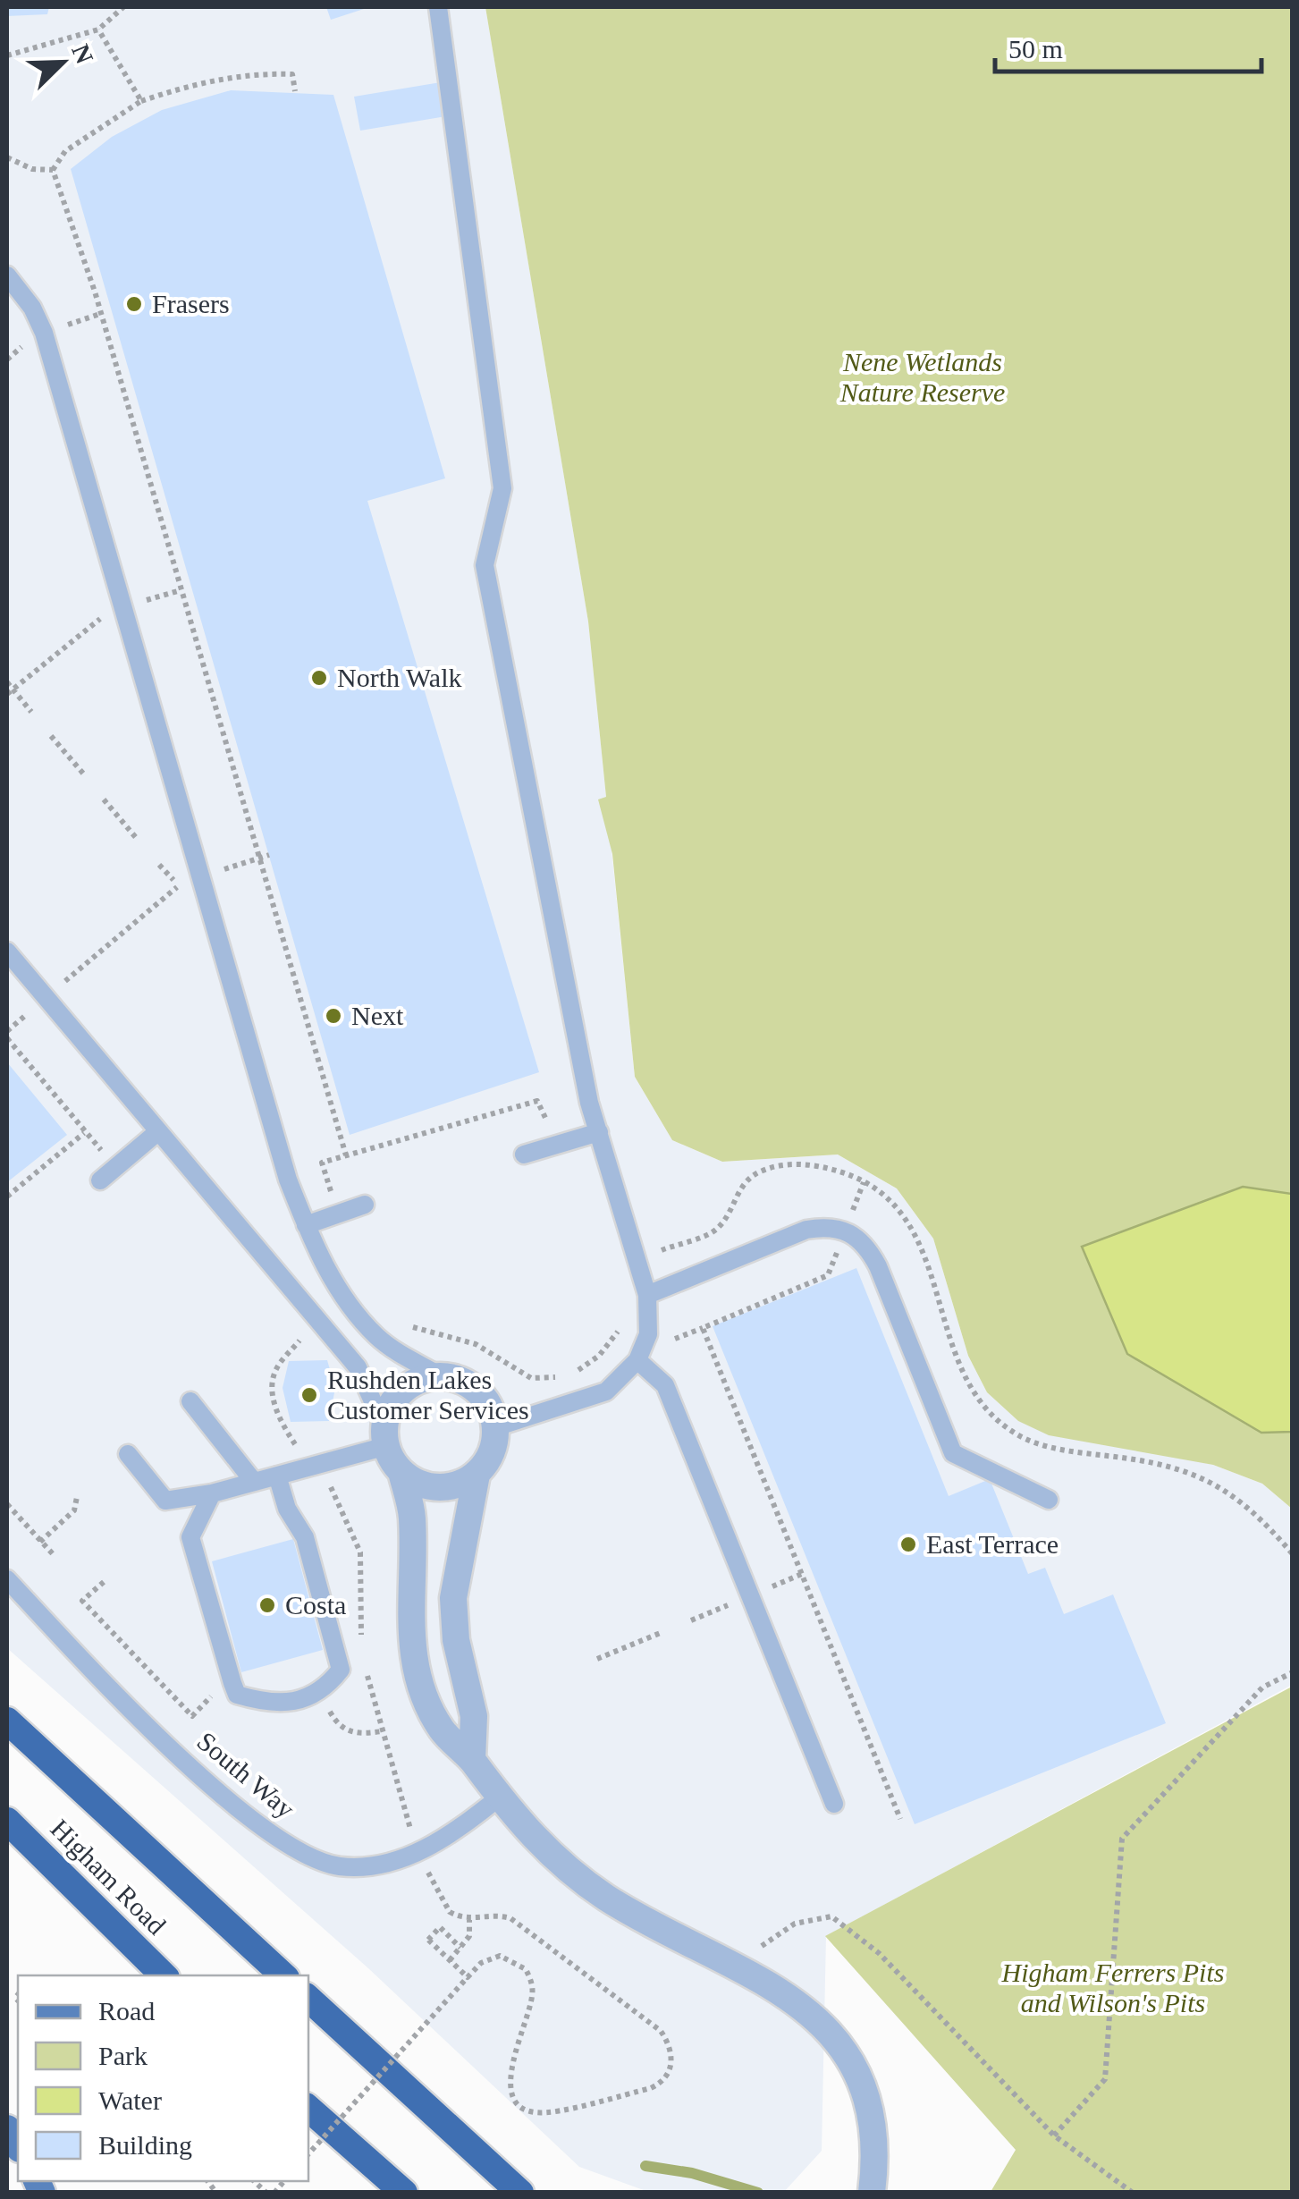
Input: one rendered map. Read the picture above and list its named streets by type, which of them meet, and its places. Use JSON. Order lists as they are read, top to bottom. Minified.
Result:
{"streets":{"highway":["Higham Road"],"lane":["South Way"]},"parks":["Nene Wetlands Nature Reserve","Higham Ferrers Pits and Wilson's Pits"],"places":["Frasers","North Walk","Next","Rushden Lakes Customer Services","East Terrace","Costa"],"legend":["Road","Park","Water","Building"],"scale_bar":"50 m","north":"top right"}
